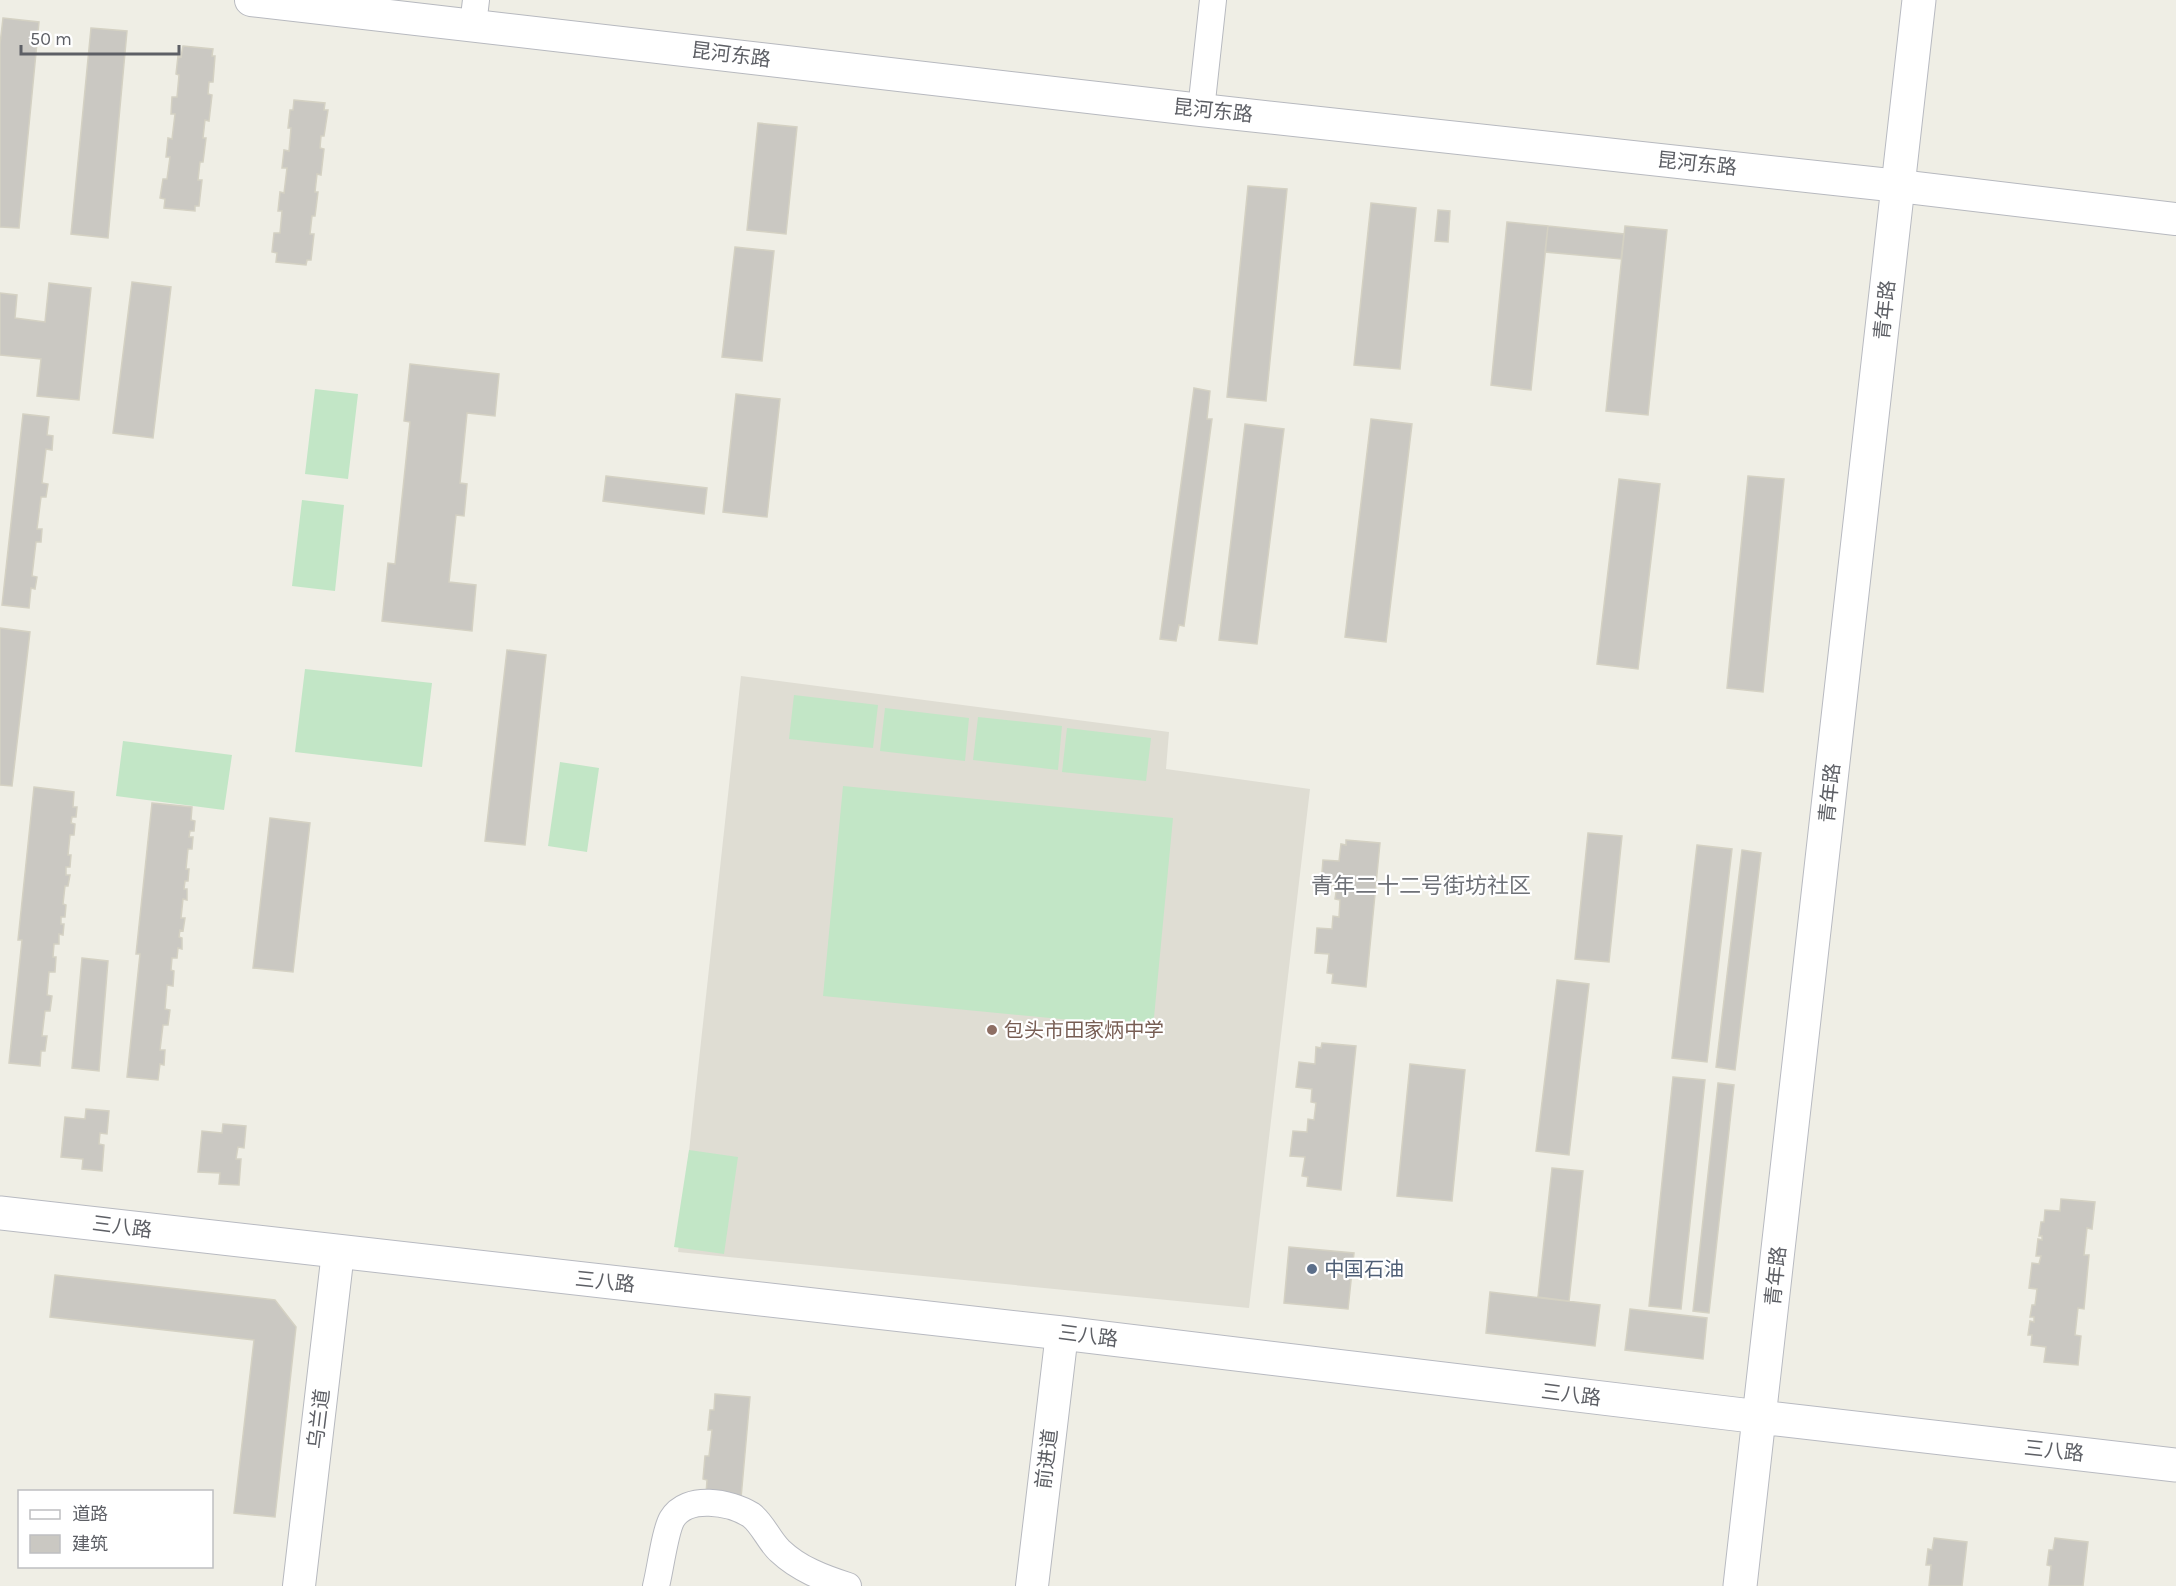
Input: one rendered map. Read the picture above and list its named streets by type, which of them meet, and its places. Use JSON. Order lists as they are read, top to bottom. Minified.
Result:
{"streets":{"main road":["青年路","三八路"],"street":["昆河东路","乌兰道","前进道"]},"crossings":[["昆河东路","青年路"],["青年路","三八路"],["三八路","乌兰道"],["三八路","前进道"]],"districts":["青年二十二号街坊社区"],"places":["包头市田家炳中学","中国石油"],"legend":["道路","建筑"],"scale_bar":"50 m"}
